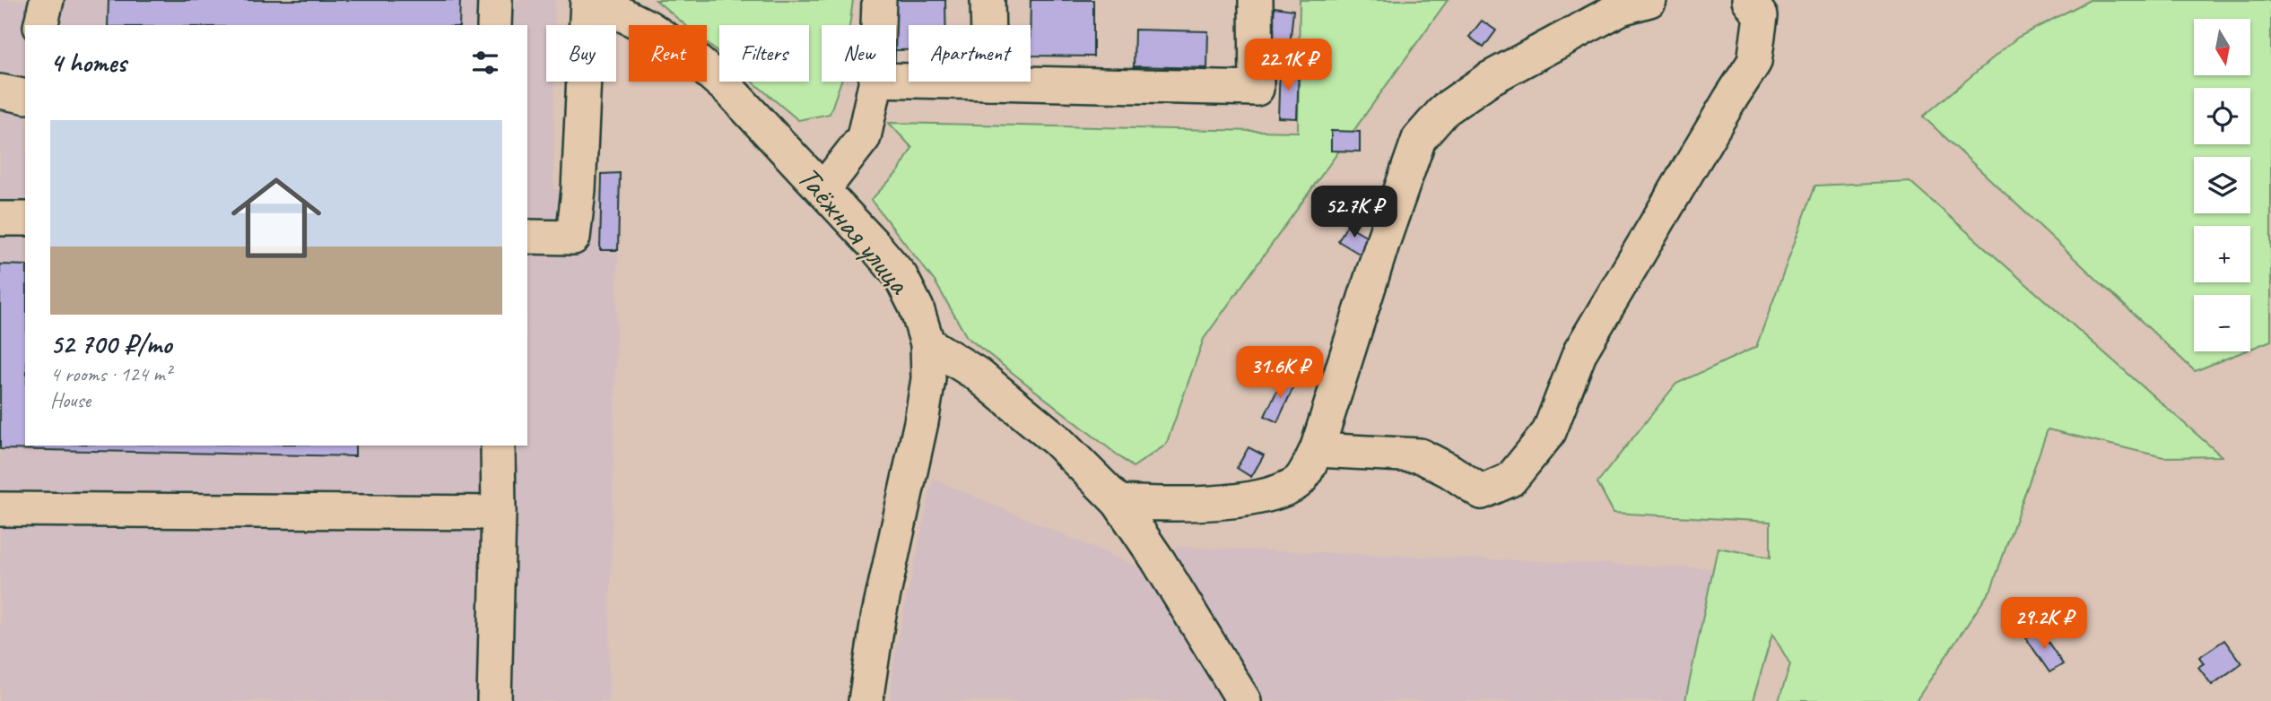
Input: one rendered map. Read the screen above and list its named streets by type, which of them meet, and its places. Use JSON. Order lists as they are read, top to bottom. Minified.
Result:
{"streets":{"street":["Таёжная улица"]},"north":"bottom","page":{"map_buttons":["+","−"],"chip":["Buy","Rent","Filters","New","Apartment"],"heading":"4 homes","price":["22.1K ₽","52.7K ₽","31.6K ₽","29.2K ₽"],"list":[{"name":"52 700 ₽/mo","note":"4 rooms · 124 m² · House"}]}}
